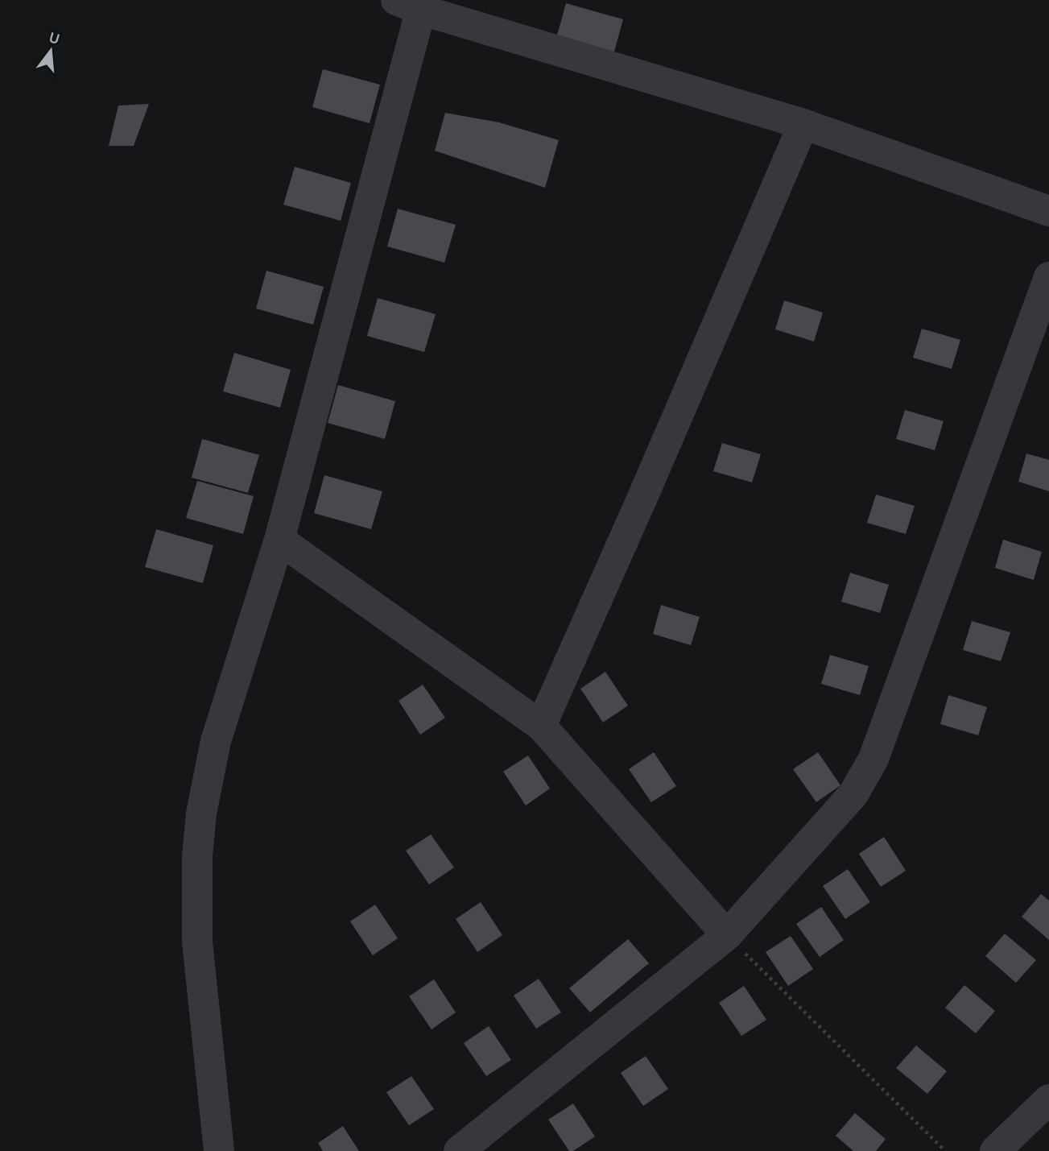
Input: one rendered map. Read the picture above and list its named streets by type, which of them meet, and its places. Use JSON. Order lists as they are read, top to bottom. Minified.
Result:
{"north":"top"}
